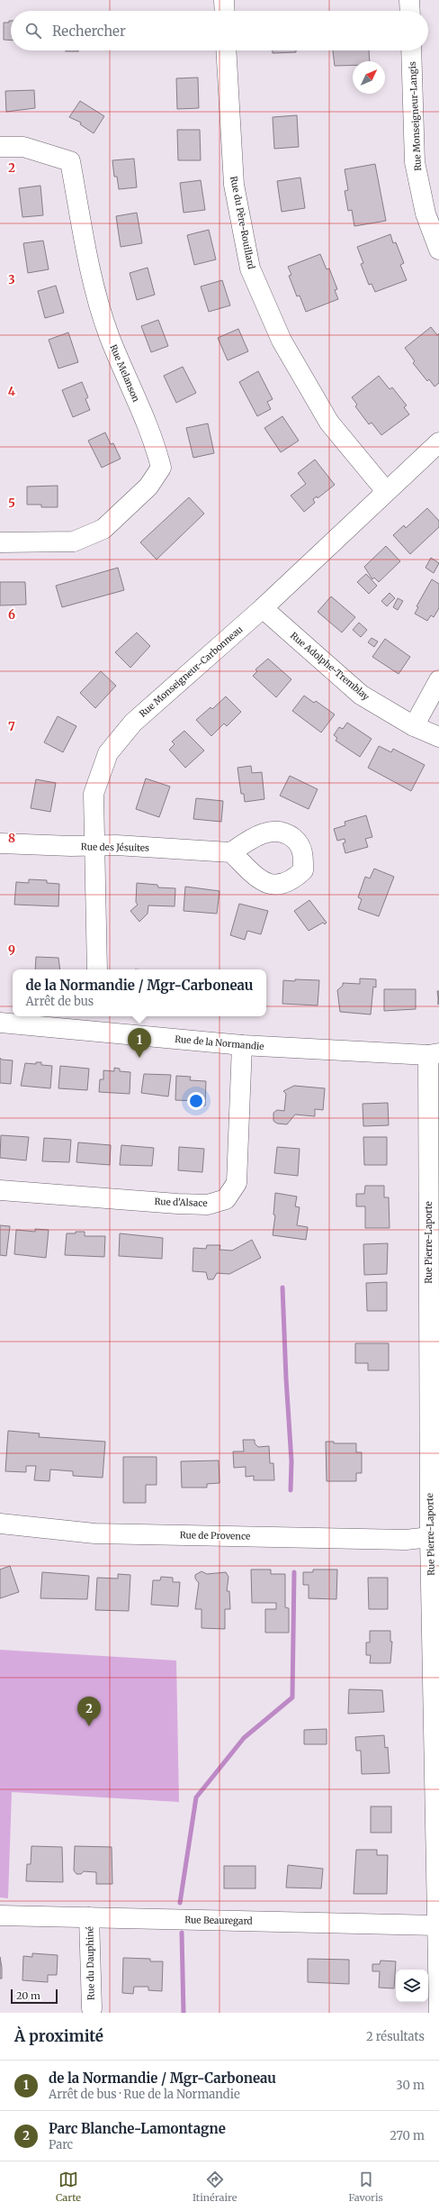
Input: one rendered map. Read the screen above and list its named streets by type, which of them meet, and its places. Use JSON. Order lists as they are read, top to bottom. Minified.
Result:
{"streets":{"street":["Rue Monseigneur-Langis","Rue du Père-Rouillard","Rue Melanson","Rue Adolphe-Tremblay","Rue Monseigneur-Carbonneau","Rue des Jésuites","Rue de la Normandie","Rue d'Alsace","Rue Pierre-Laporte","Rue de Provence","Rue Beauregard","Rue du Dauphiné"]},"crossings":[["Rue du Père-Rouillard","Rue Monseigneur-Carbonneau"],["Rue Adolphe-Tremblay","Rue Monseigneur-Carbonneau"],["Rue Monseigneur-Carbonneau","Rue des Jésuites"],["Rue de la Normandie","Rue d'Alsace"],["Rue de la Normandie","Rue Pierre-Laporte"],["Rue Pierre-Laporte","Rue de Provence"],["Rue Pierre-Laporte","Rue Beauregard"],["Rue Beauregard","Rue du Dauphiné"]],"scale_bar":"20 m","north":"top right","page":{"search":"Rechercher","popup":["de la Normandie / Mgr-Carboneau","Arrêt de bus"],"pins":["1","2"],"scale":"20 m","heading":["À proximité","2 résultats"],"list":[{"mark":"1","name":"de la Normandie / Mgr-Carboneau","note":"Arrêt de bus · Rue de la Normandie","value":"30 m"},{"mark":"2","name":"Parc Blanche-Lamontagne","note":"Parc","value":"270 m"}],"nav":["Carte","Itinéraire","Favoris"]},"grid":{"rows":["2","3","4","5","6","7","8","9"]}}
